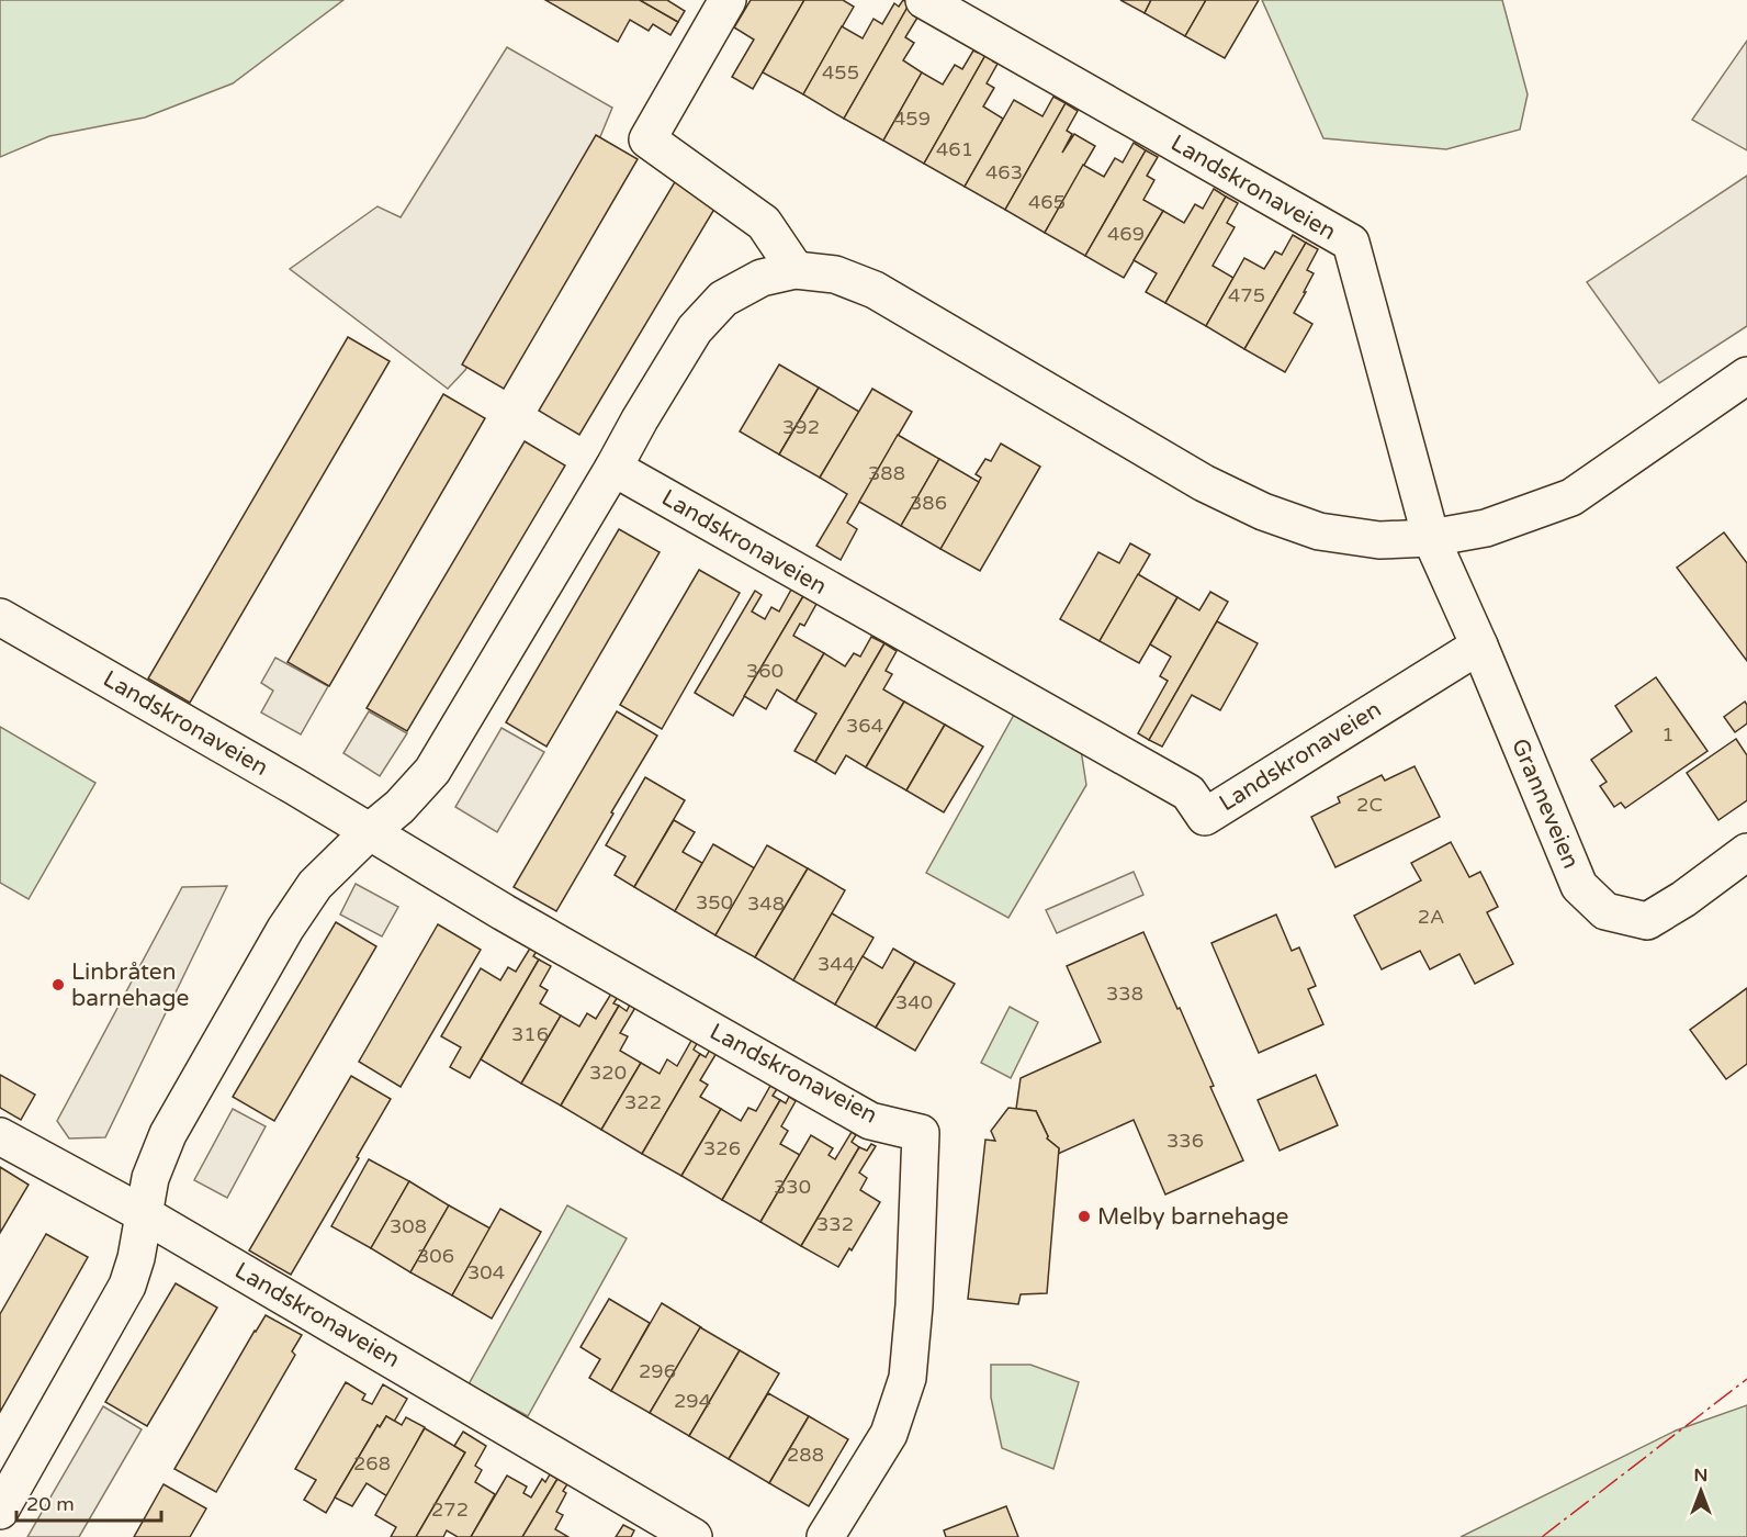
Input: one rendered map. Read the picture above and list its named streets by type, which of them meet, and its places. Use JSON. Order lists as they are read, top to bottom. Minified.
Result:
{"streets":{"street":["Landskronaveien","Granneveien"]},"crossings":[["Landskronaveien","Granneveien"]],"places":["Linbråten barnehage","Melby barnehage"],"house_numbers":["455","459","461","463","465","469","475","392","388","386","360","364","1","2C","350","348","2A","344","338","340","316","320","322","336","326","330","332","308","306","304","296","294","288","268","272"],"scale_bar":"20 m","north":"top"}
